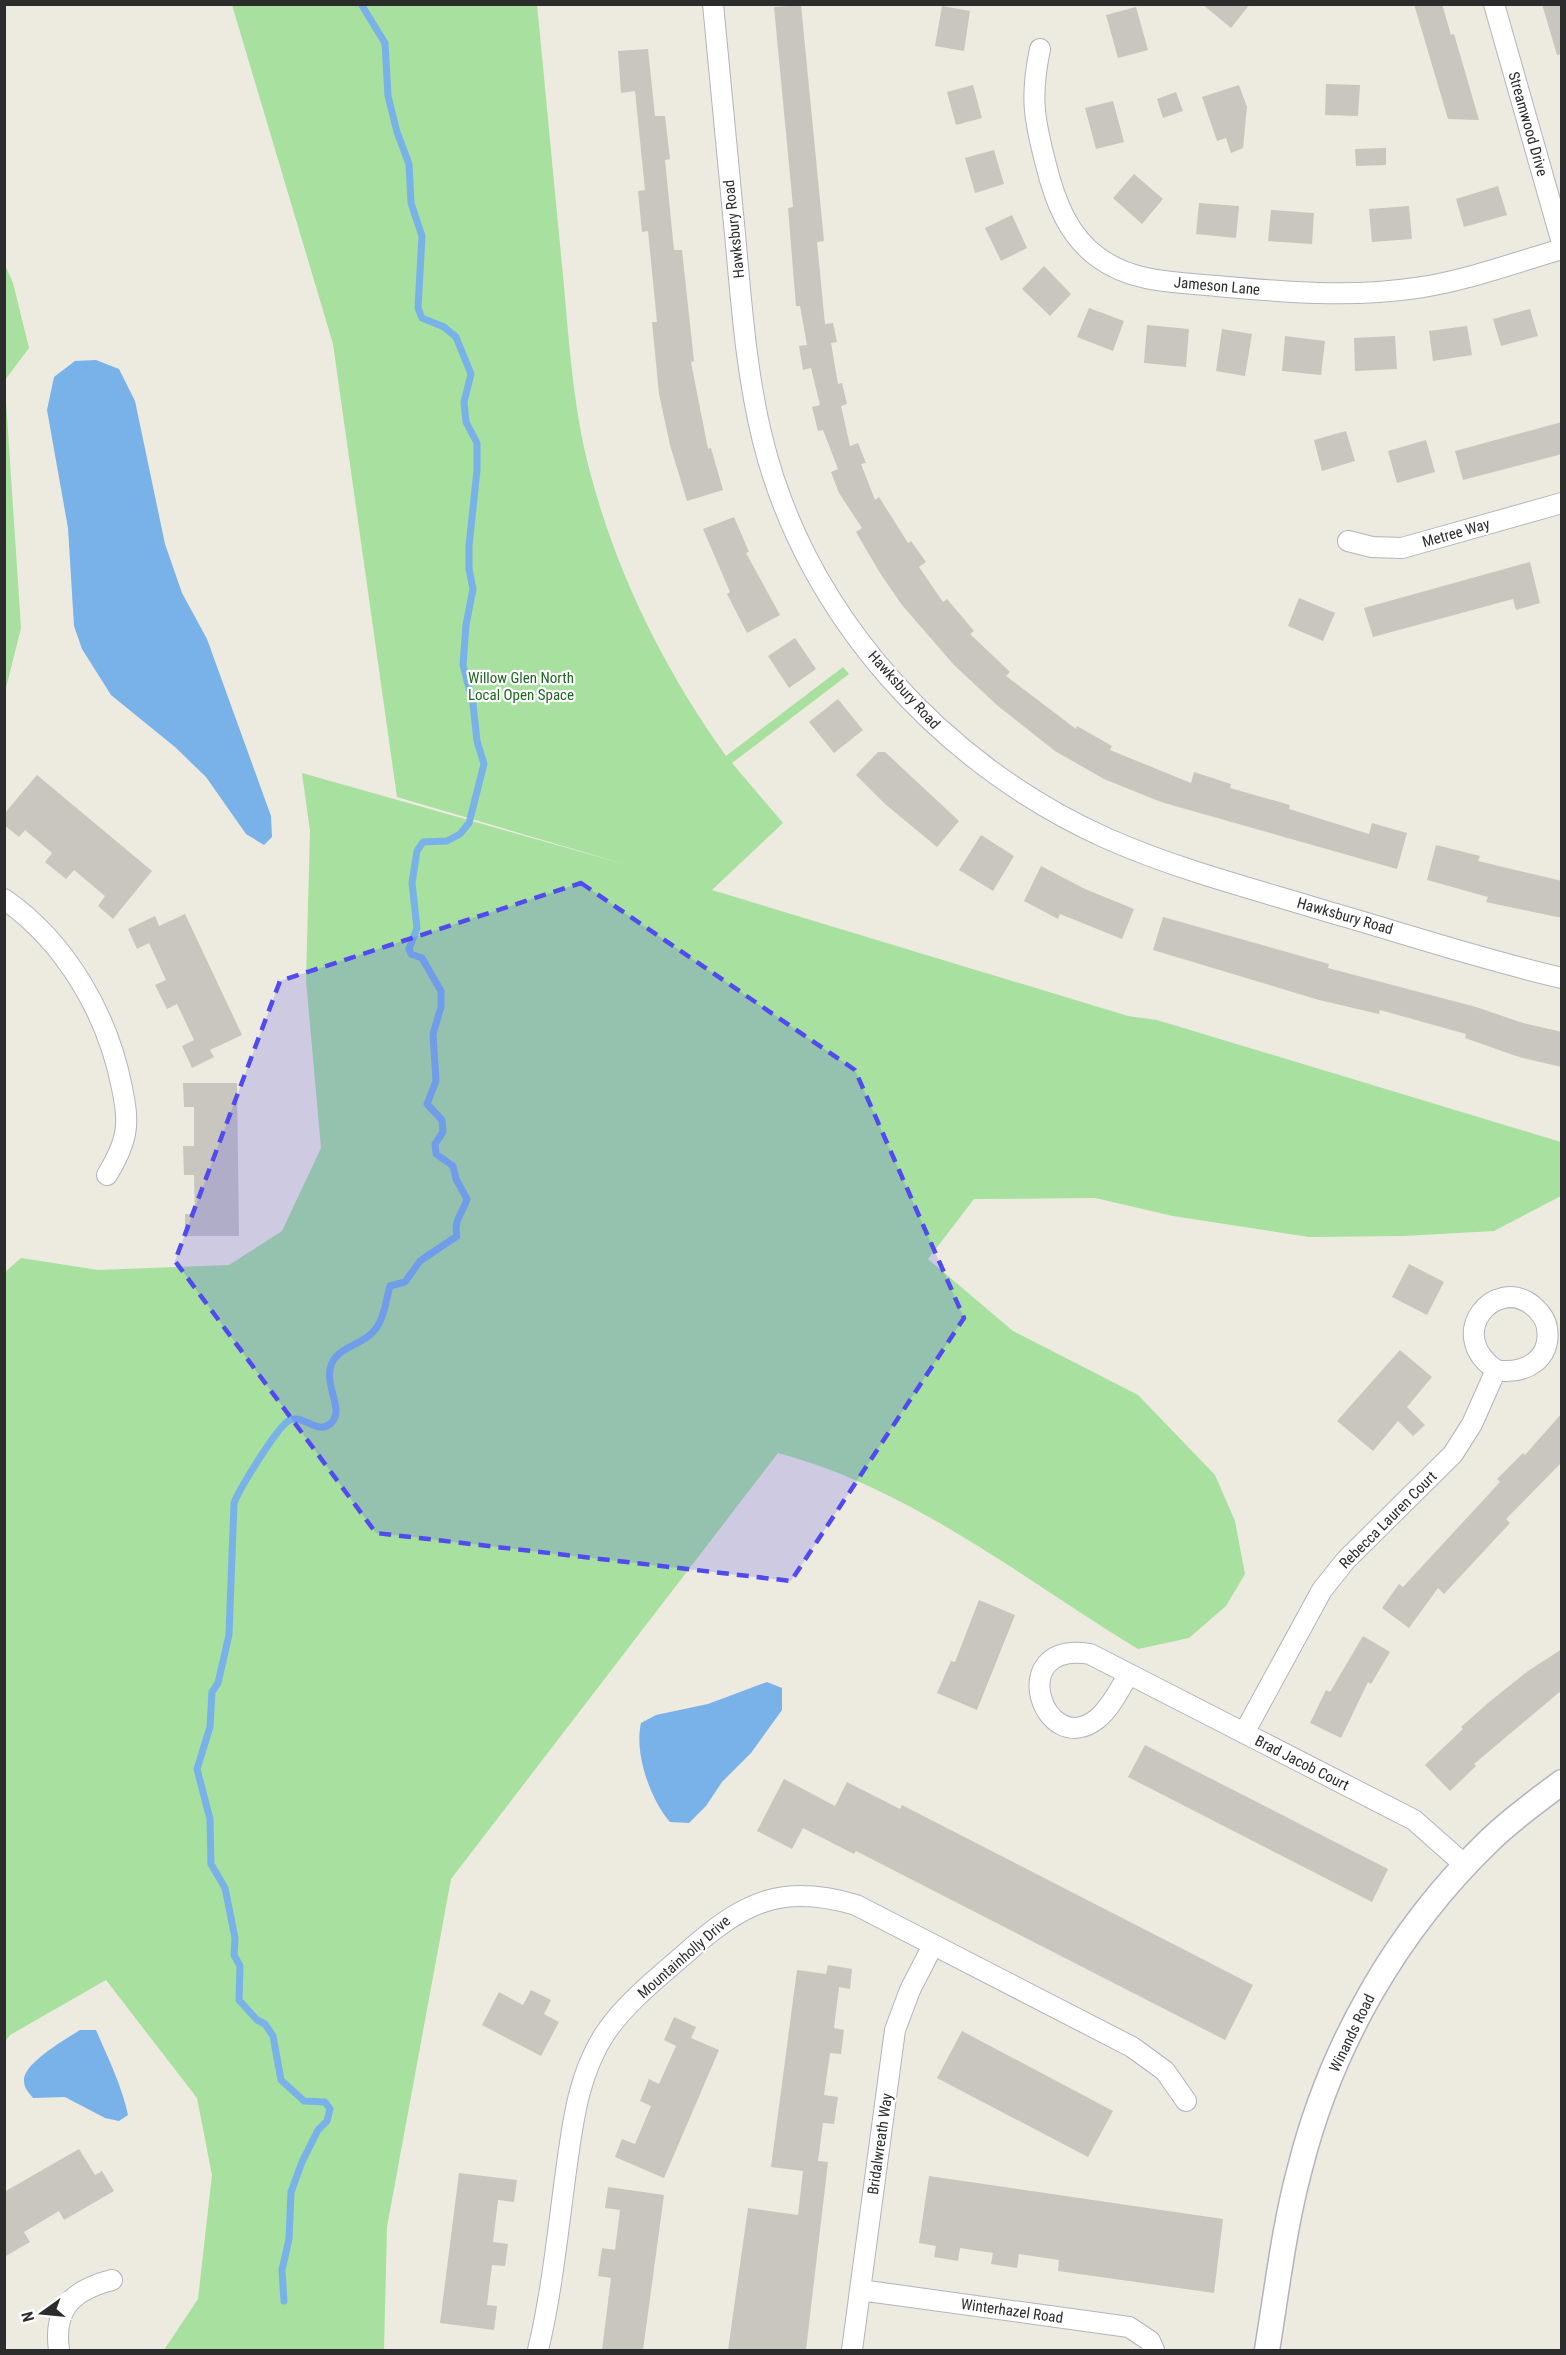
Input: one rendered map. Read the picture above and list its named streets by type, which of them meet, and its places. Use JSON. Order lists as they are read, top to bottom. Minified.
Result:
{"streets":{"street":["Streamwood Drive","Hawksbury Road","Jameson Lane","Metree Way","Rebecca Lauren Court","Brad Jacob Court","Mountainholly Drive","Winands Road","Bridalwreath Way","Winterhazel Road"]},"crossings":[["Rebecca Lauren Court","Brad Jacob Court"],["Brad Jacob Court","Winands Road"],["Mountainholly Drive","Bridalwreath Way"],["Bridalwreath Way","Winterhazel Road"]],"parks":["Willow Glen North Local Open Space"],"north":"left"}
